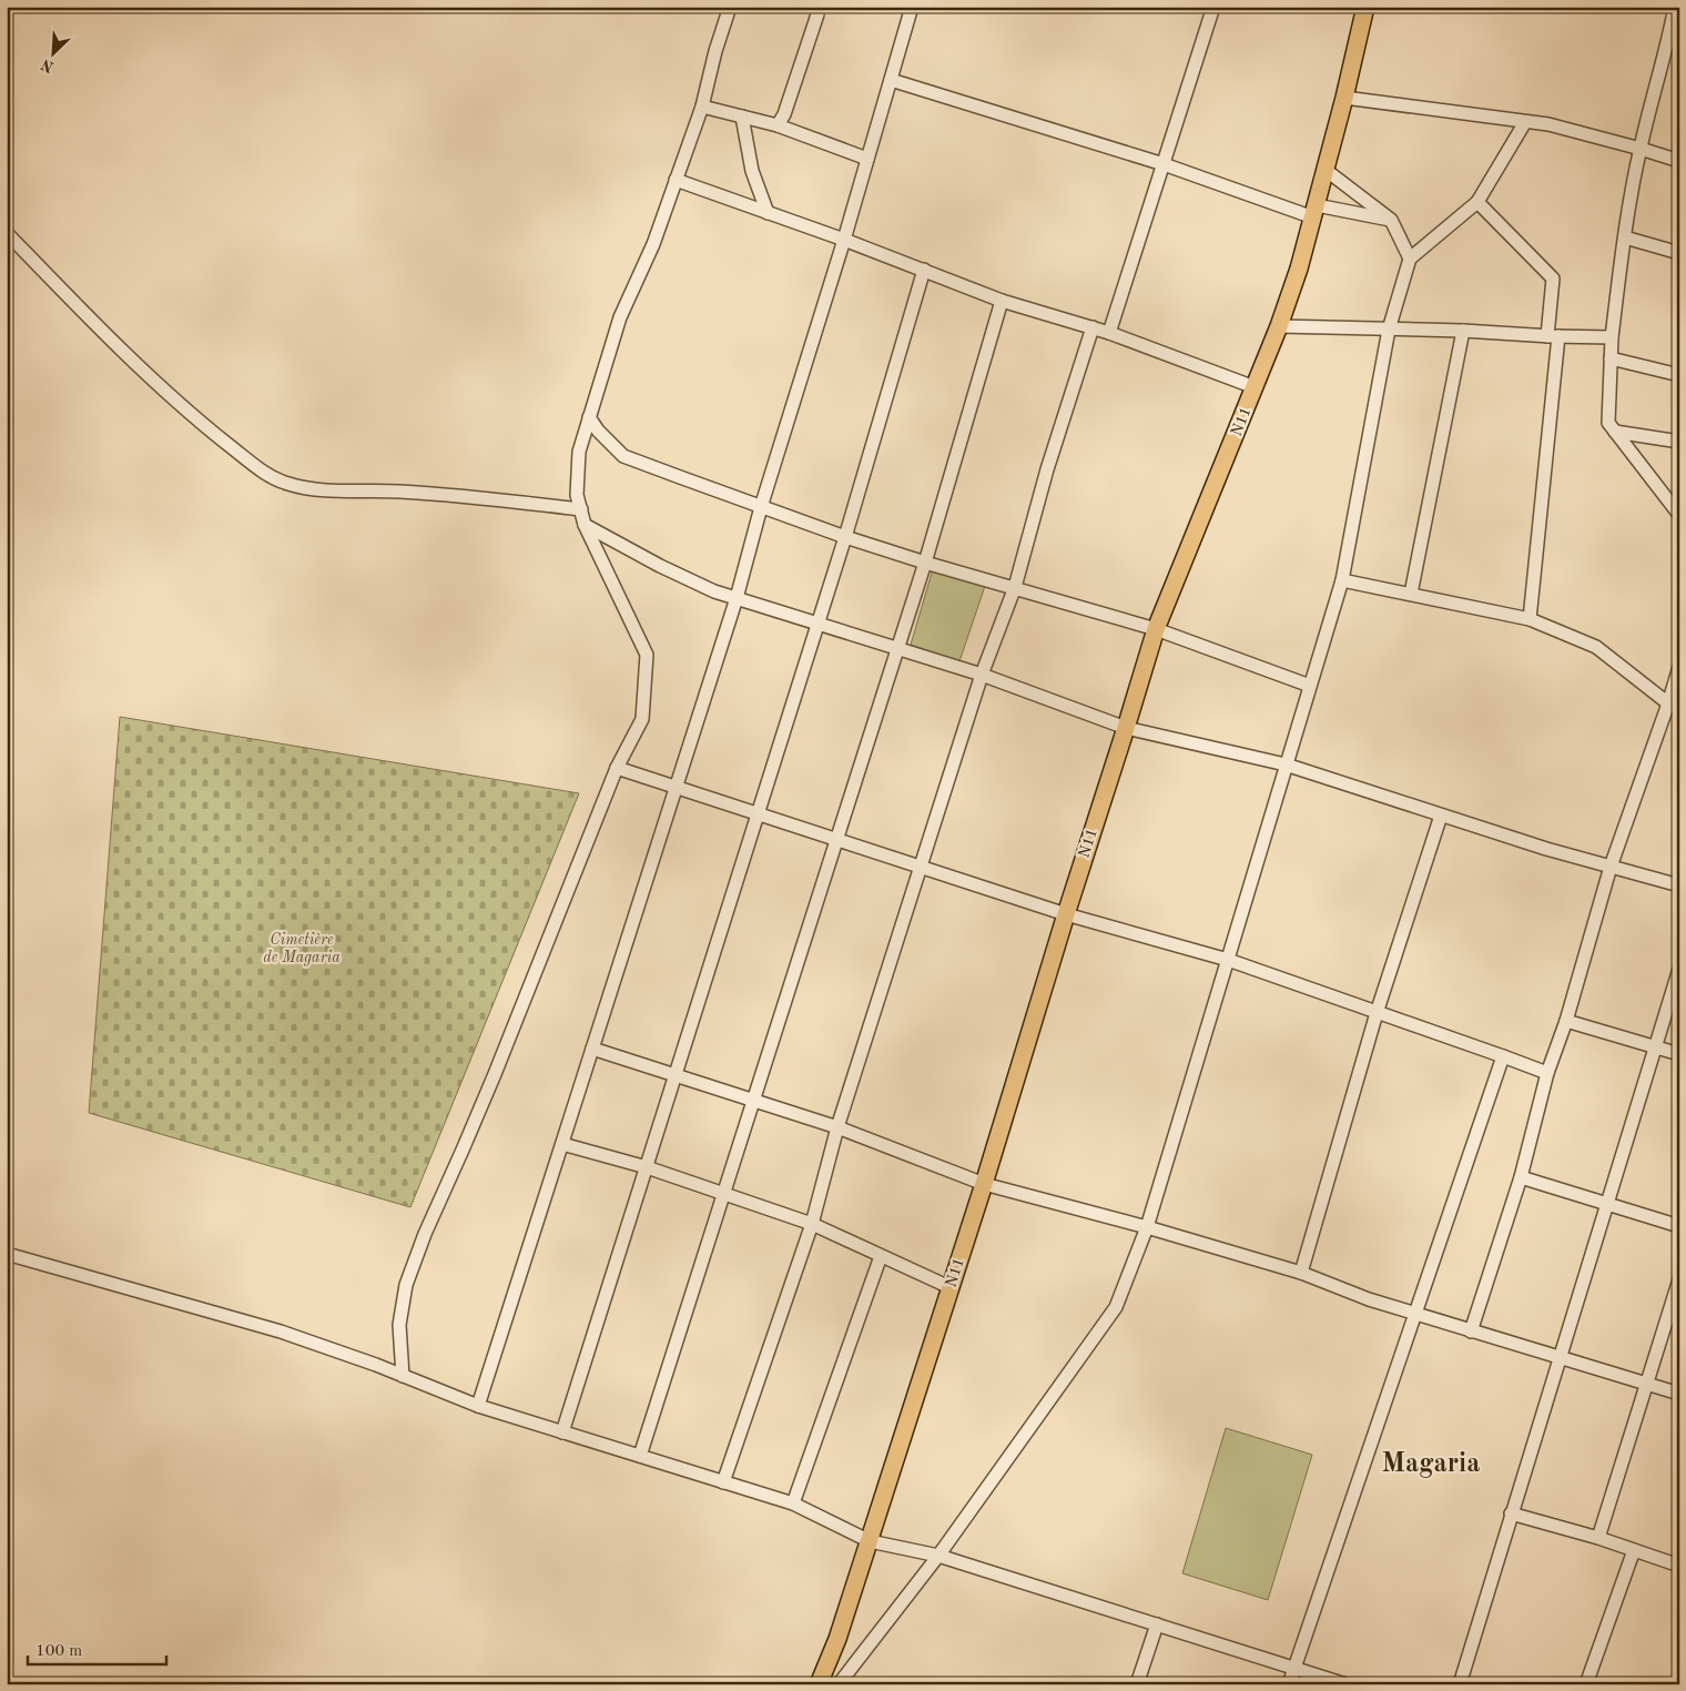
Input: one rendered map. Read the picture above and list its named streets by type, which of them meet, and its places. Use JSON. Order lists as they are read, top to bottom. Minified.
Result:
{"streets":{"main road":["N11"]},"districts":["Magaria"],"parks":["Cimetière de Magaria"],"scale_bar":"100 m","north":"bottom left"}
